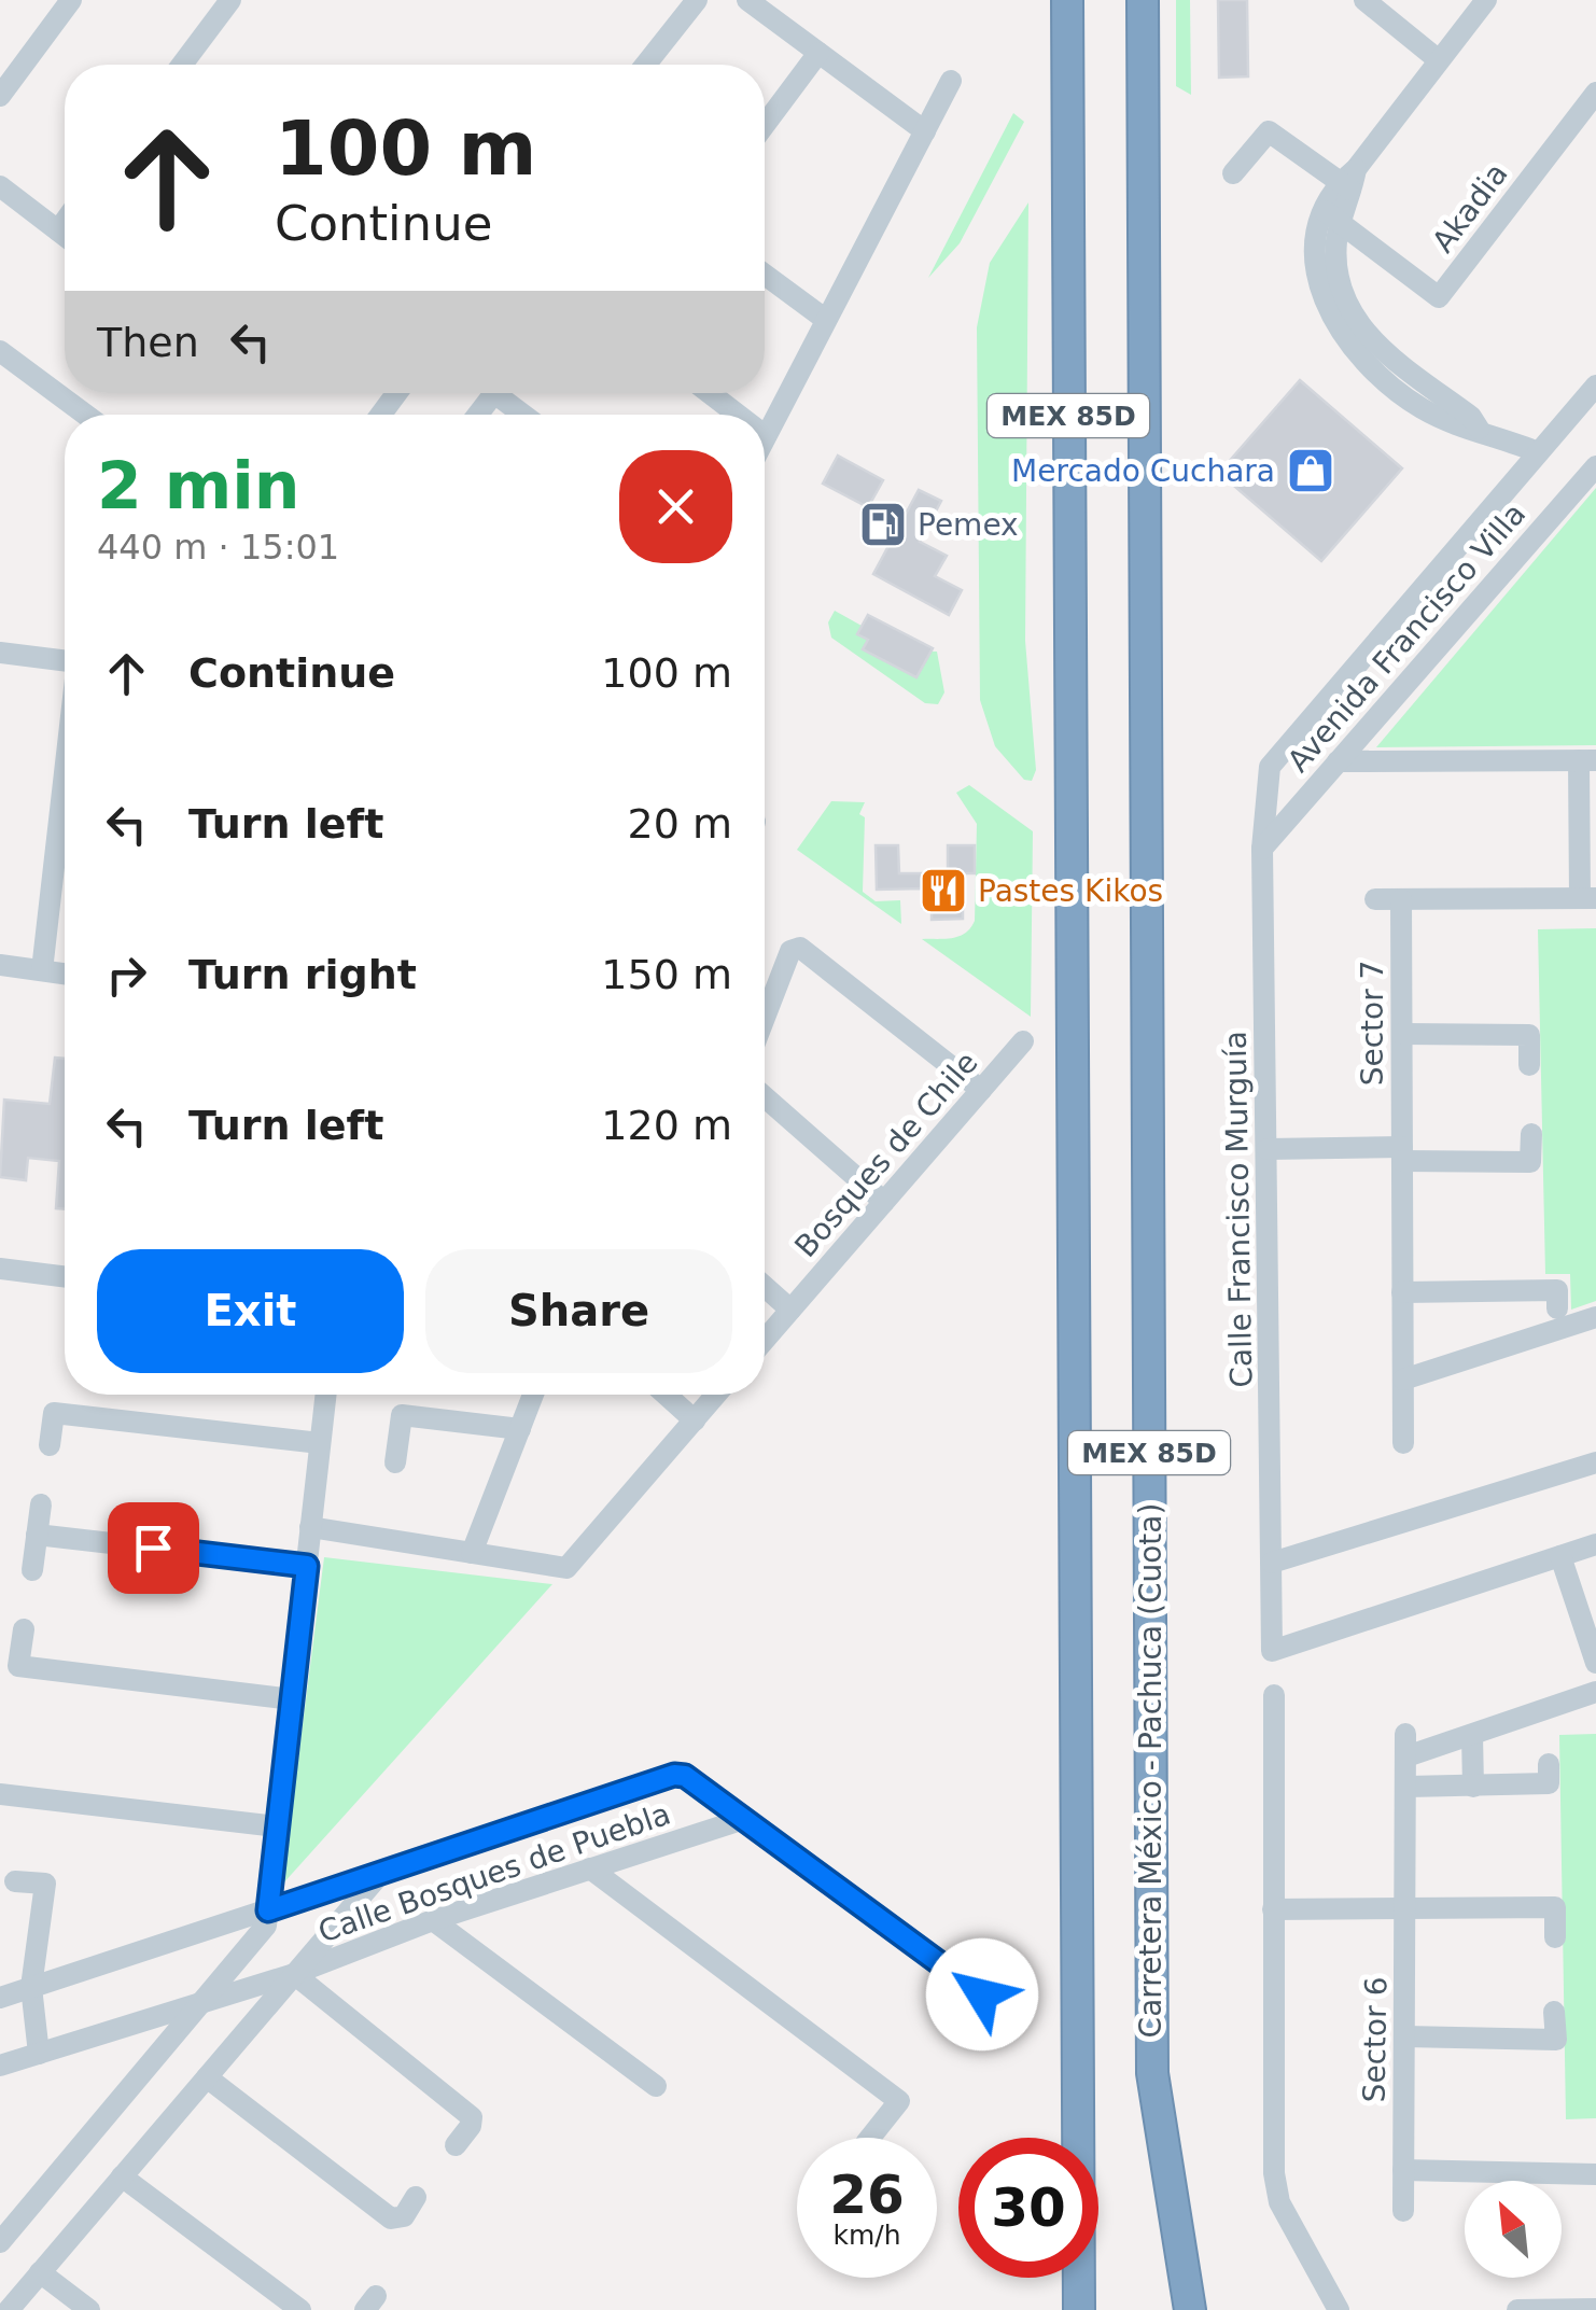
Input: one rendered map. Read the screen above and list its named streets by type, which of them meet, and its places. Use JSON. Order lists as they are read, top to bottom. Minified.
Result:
{"streets":{"highway":["MEX 85D","Carretera México - Pachuca (Cuota)"],"street":["Akadia","Avenida Francisco Villa","Sector 7","Bosques de Chile","Calle Francisco Murguía","Calle Bosques de Puebla","Sector 6"]},"crossings":[["Avenida Francisco Villa","Calle Francisco Murguía"]],"places":{"shop":["Mercado Cuchara"],"fuel station":["Pemex"],"restaurant":["Pastes Kikos"]},"north":"top left","page":{"turn":["100 m","Continue"],"then":"Then","heading":["2 min","440 m · 15:01"],"list":[{"name":"Continue","value":"100 m"},{"name":"Turn left","value":"20 m"},{"name":"Turn right","value":"150 m"},{"name":"Turn left","value":"120 m"}],"buttons":["Exit","Share"],"speed":"26 km/h","limit":"30"}}
